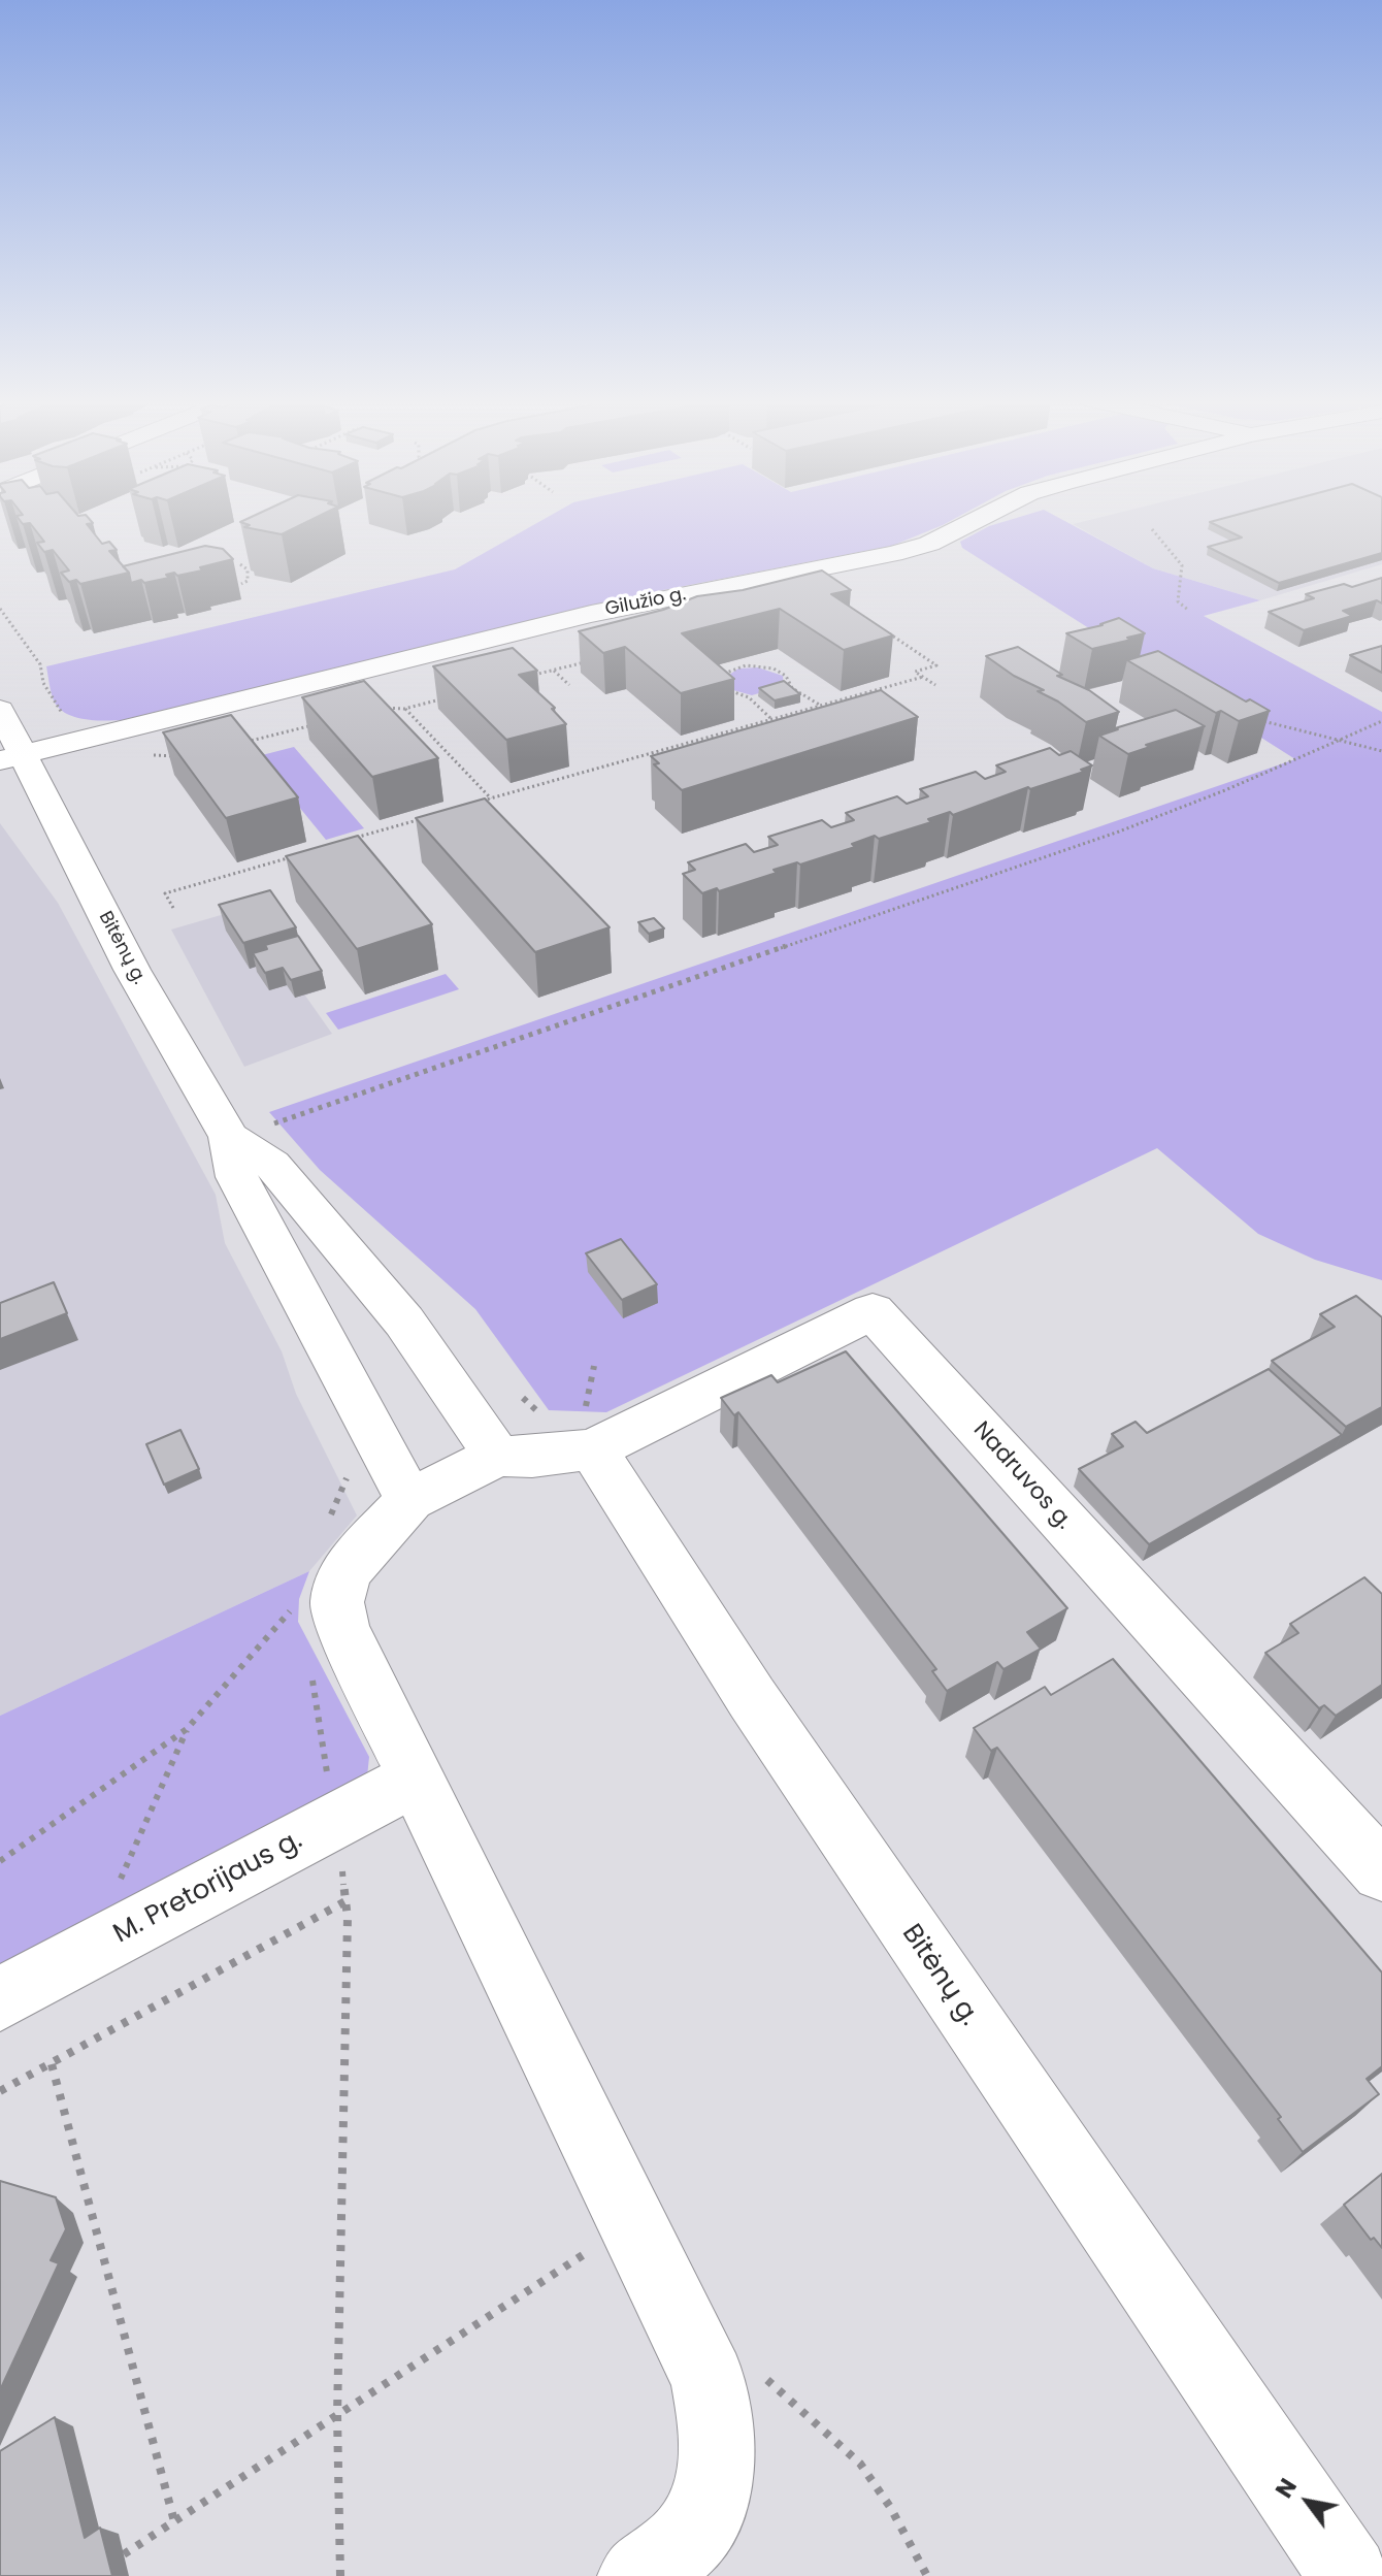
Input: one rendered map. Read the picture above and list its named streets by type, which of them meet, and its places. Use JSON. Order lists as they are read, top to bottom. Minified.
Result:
{"streets":{"street":["Gilužio g.","Bitėnų g.","Nadruvos g.","M. Pretorijaus g."]},"crossings":[["Gilužio g.","Bitėnų g."],["Bitėnų g.","Nadruvos g."]],"north":"top left"}
